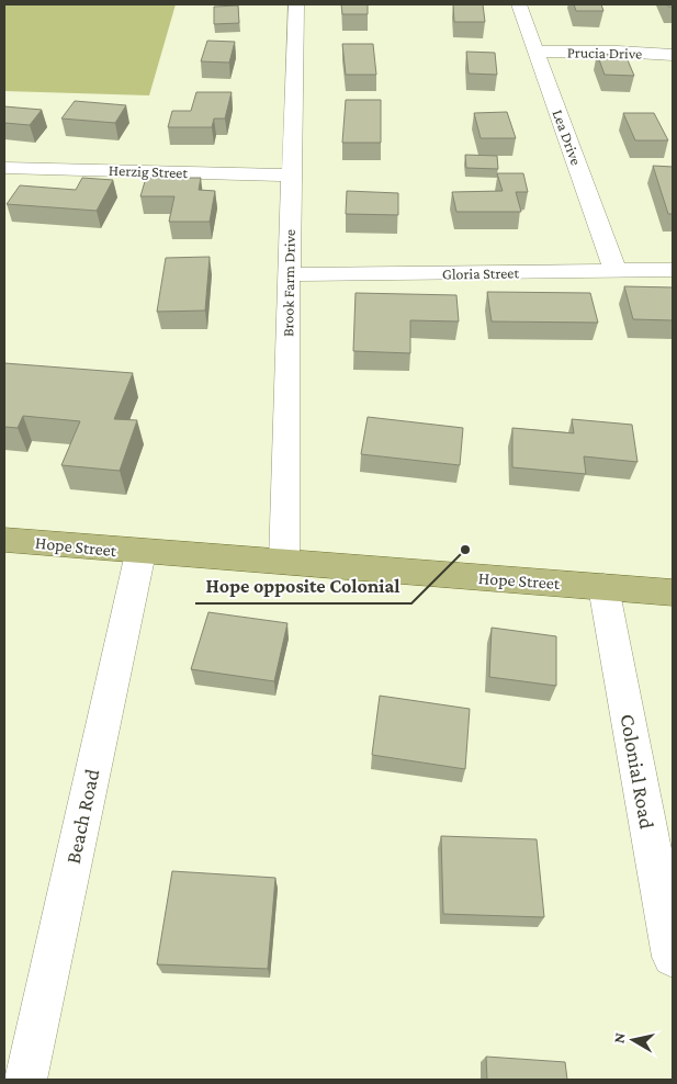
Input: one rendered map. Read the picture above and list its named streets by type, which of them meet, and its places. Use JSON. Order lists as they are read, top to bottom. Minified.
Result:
{"streets":{"main road":["Hope Street"],"street":["Prucia Drive","Lea Drive","Herzig Street","Gloria Street","Brook Farm Drive","Colonial Road","Beach Road"]},"crossings":[["Prucia Drive","Lea Drive"],["Lea Drive","Gloria Street"],["Herzig Street","Brook Farm Drive"],["Gloria Street","Brook Farm Drive"],["Brook Farm Drive","Hope Street"],["Hope Street","Colonial Road"],["Hope Street","Beach Road"]],"places":["Hope opposite Colonial"],"north":"left"}
